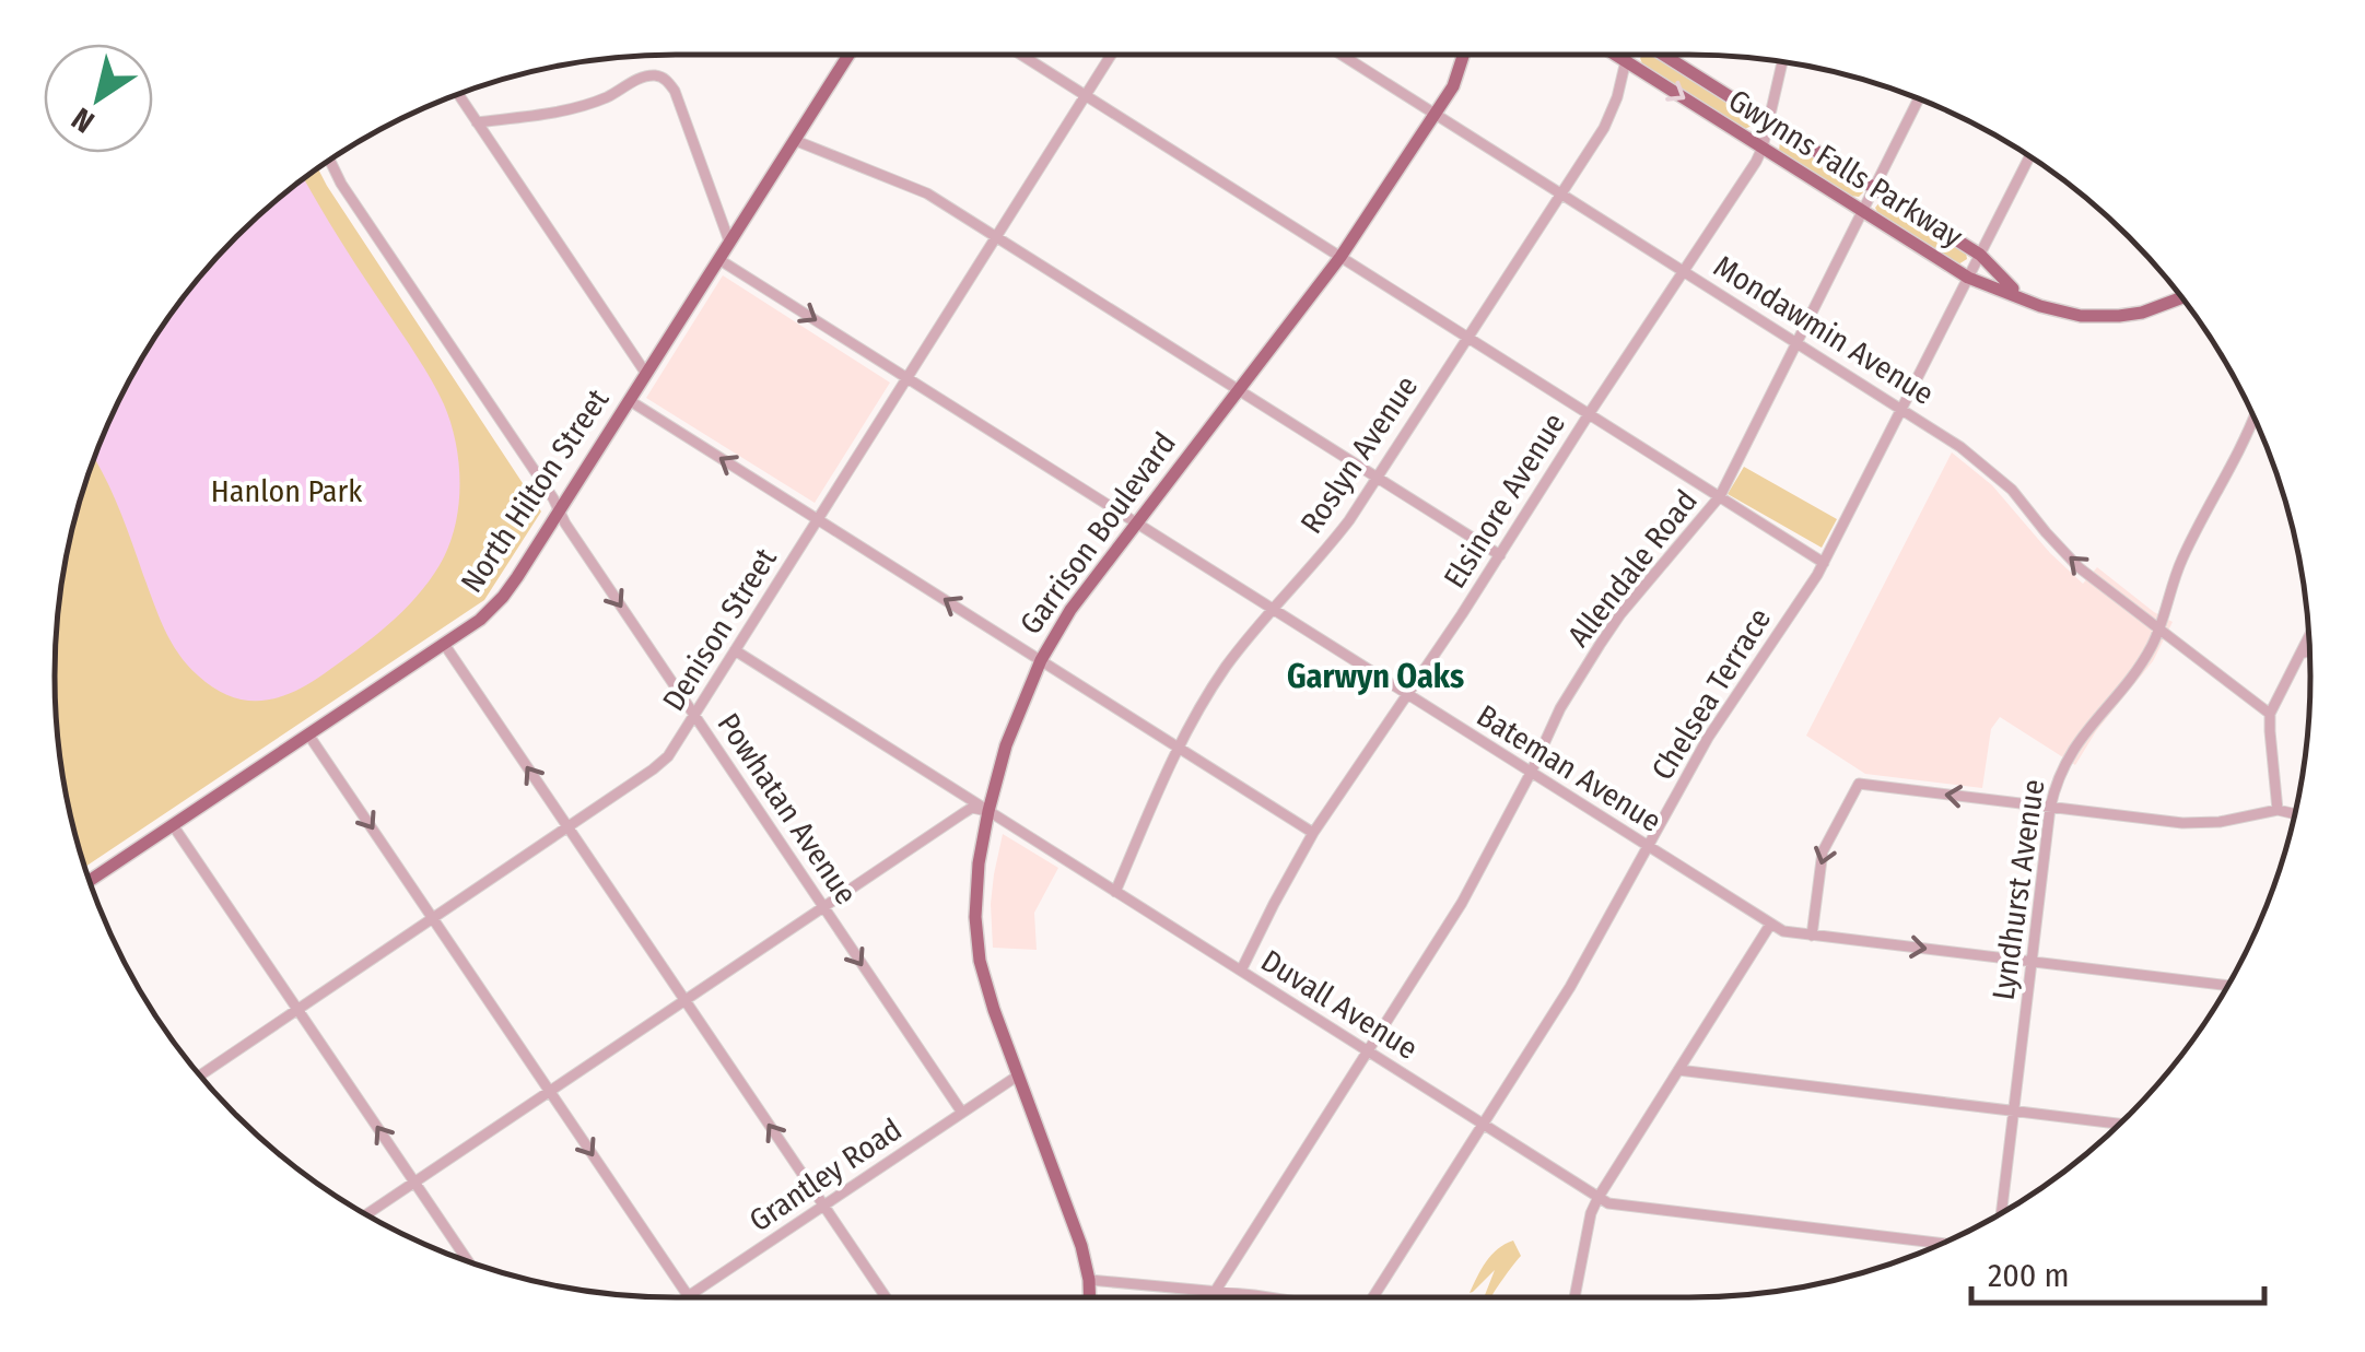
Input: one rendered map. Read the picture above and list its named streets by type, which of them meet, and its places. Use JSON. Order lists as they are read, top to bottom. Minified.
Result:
{"streets":{"main road":["Gwynns Falls Parkway","North Hilton Street","Garrison Boulevard"],"street":["Mondawmin Avenue","Roslyn Avenue","Elsinore Avenue","Allendale Road","Denison Street","Chelsea Terrace","Bateman Avenue","Powhatan Avenue","Lyndhurst Avenue","Duvall Avenue","Grantley Road"]},"crossings":[["Gwynns Falls Parkway","Roslyn Avenue"],["Gwynns Falls Parkway","Elsinore Avenue"],["Gwynns Falls Parkway","Allendale Road"],["Gwynns Falls Parkway","Chelsea Terrace"],["Mondawmin Avenue","Roslyn Avenue"],["Mondawmin Avenue","Elsinore Avenue"],["Mondawmin Avenue","Garrison Boulevard"],["Mondawmin Avenue","Allendale Road"],["Mondawmin Avenue","Chelsea Terrace"],["Mondawmin Avenue","Lyndhurst Avenue"],["Roslyn Avenue","Bateman Avenue"],["Roslyn Avenue","Duvall Avenue"],["North Hilton Street","Bateman Avenue"],["North Hilton Street","Powhatan Avenue"],["Elsinore Avenue","Bateman Avenue"],["Elsinore Avenue","Duvall Avenue"],["Garrison Boulevard","Bateman Avenue"],["Garrison Boulevard","Duvall Avenue"],["Garrison Boulevard","Grantley Road"],["Allendale Road","Bateman Avenue"],["Allendale Road","Duvall Avenue"],["Denison Street","Bateman Avenue"],["Denison Street","Powhatan Avenue"],["Denison Street","Duvall Avenue"],["Chelsea Terrace","Bateman Avenue"],["Chelsea Terrace","Duvall Avenue"],["Bateman Avenue","Lyndhurst Avenue"],["Powhatan Avenue","Grantley Road"]],"one_way":["Powhatan Avenue"],"districts":["Garwyn Oaks"],"parks":["Hanlon Park"],"scale_bar":"200 m","north":"bottom left"}
